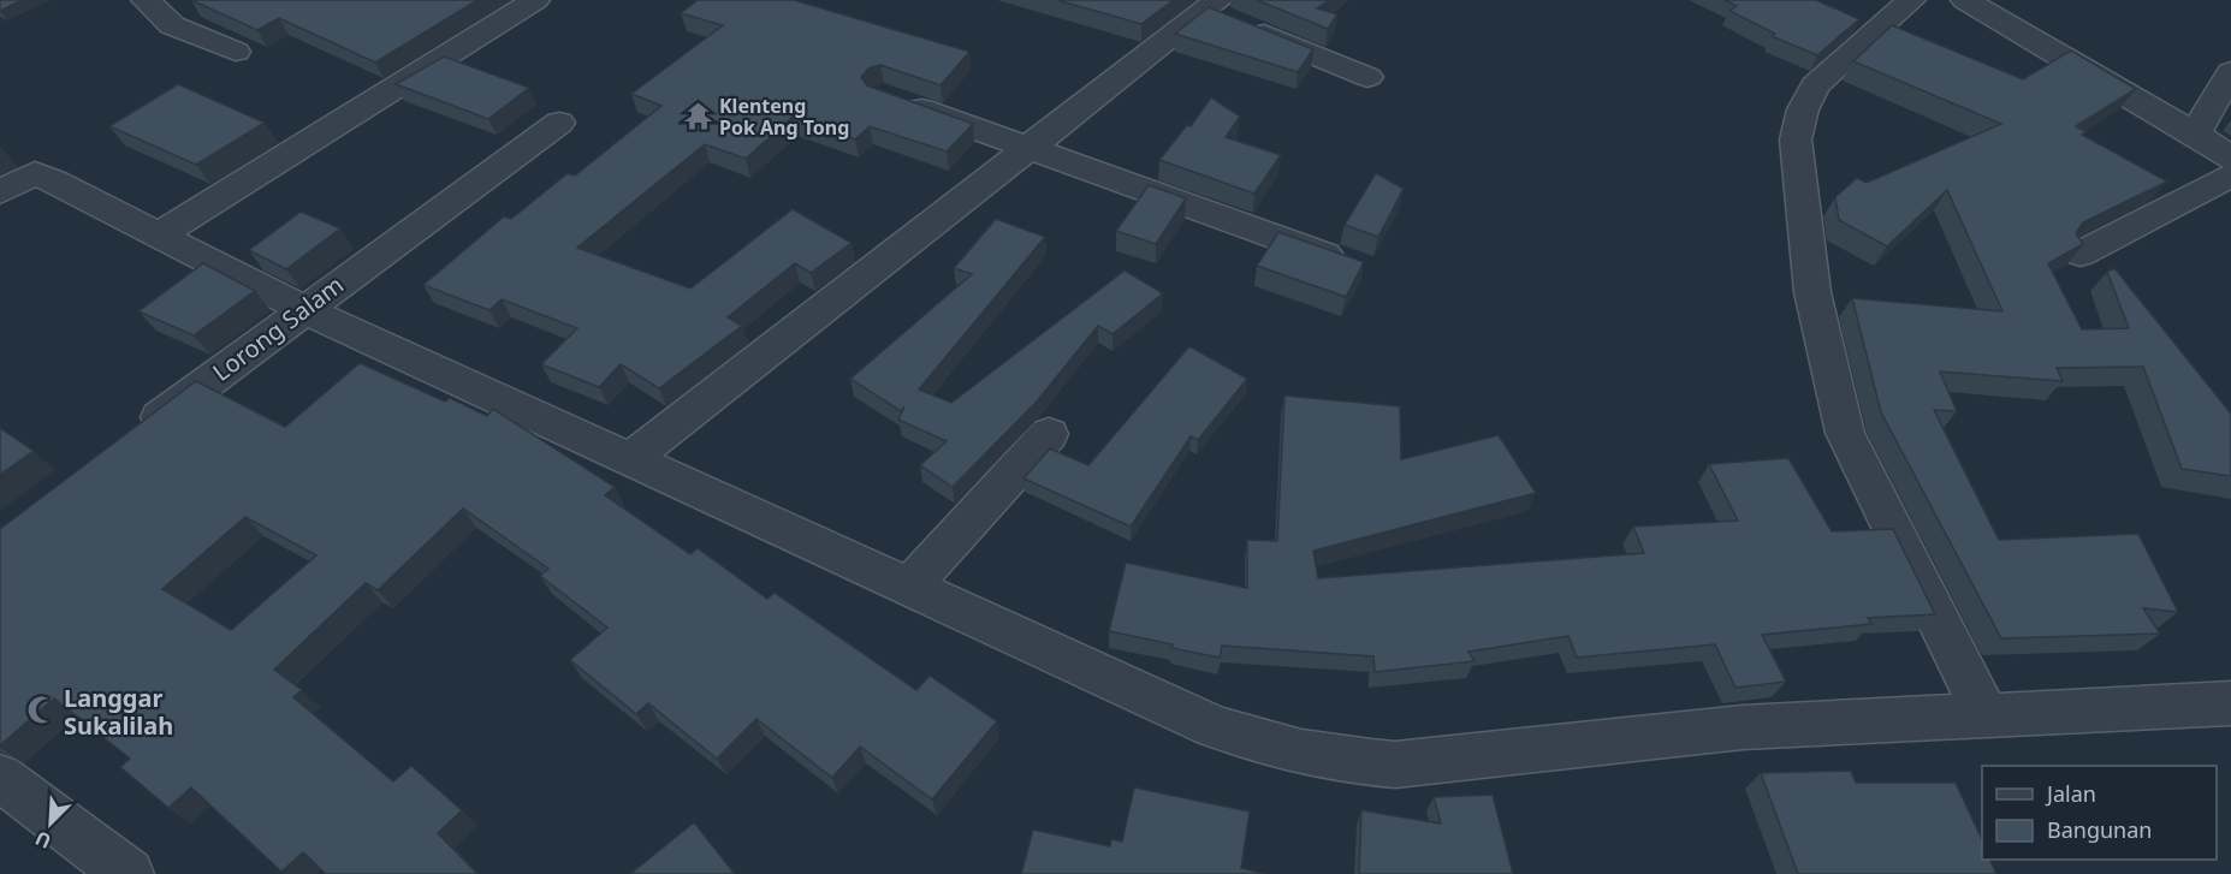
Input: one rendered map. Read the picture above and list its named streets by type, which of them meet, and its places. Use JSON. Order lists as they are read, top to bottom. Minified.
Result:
{"streets":{"street":["Lorong Salam"]},"places":{"temple":["Klenteng Pok Ang Tong"],"mosque":["Langgar Sukalilah"]},"legend":["Jalan","Bangunan"],"north":"bottom left"}
